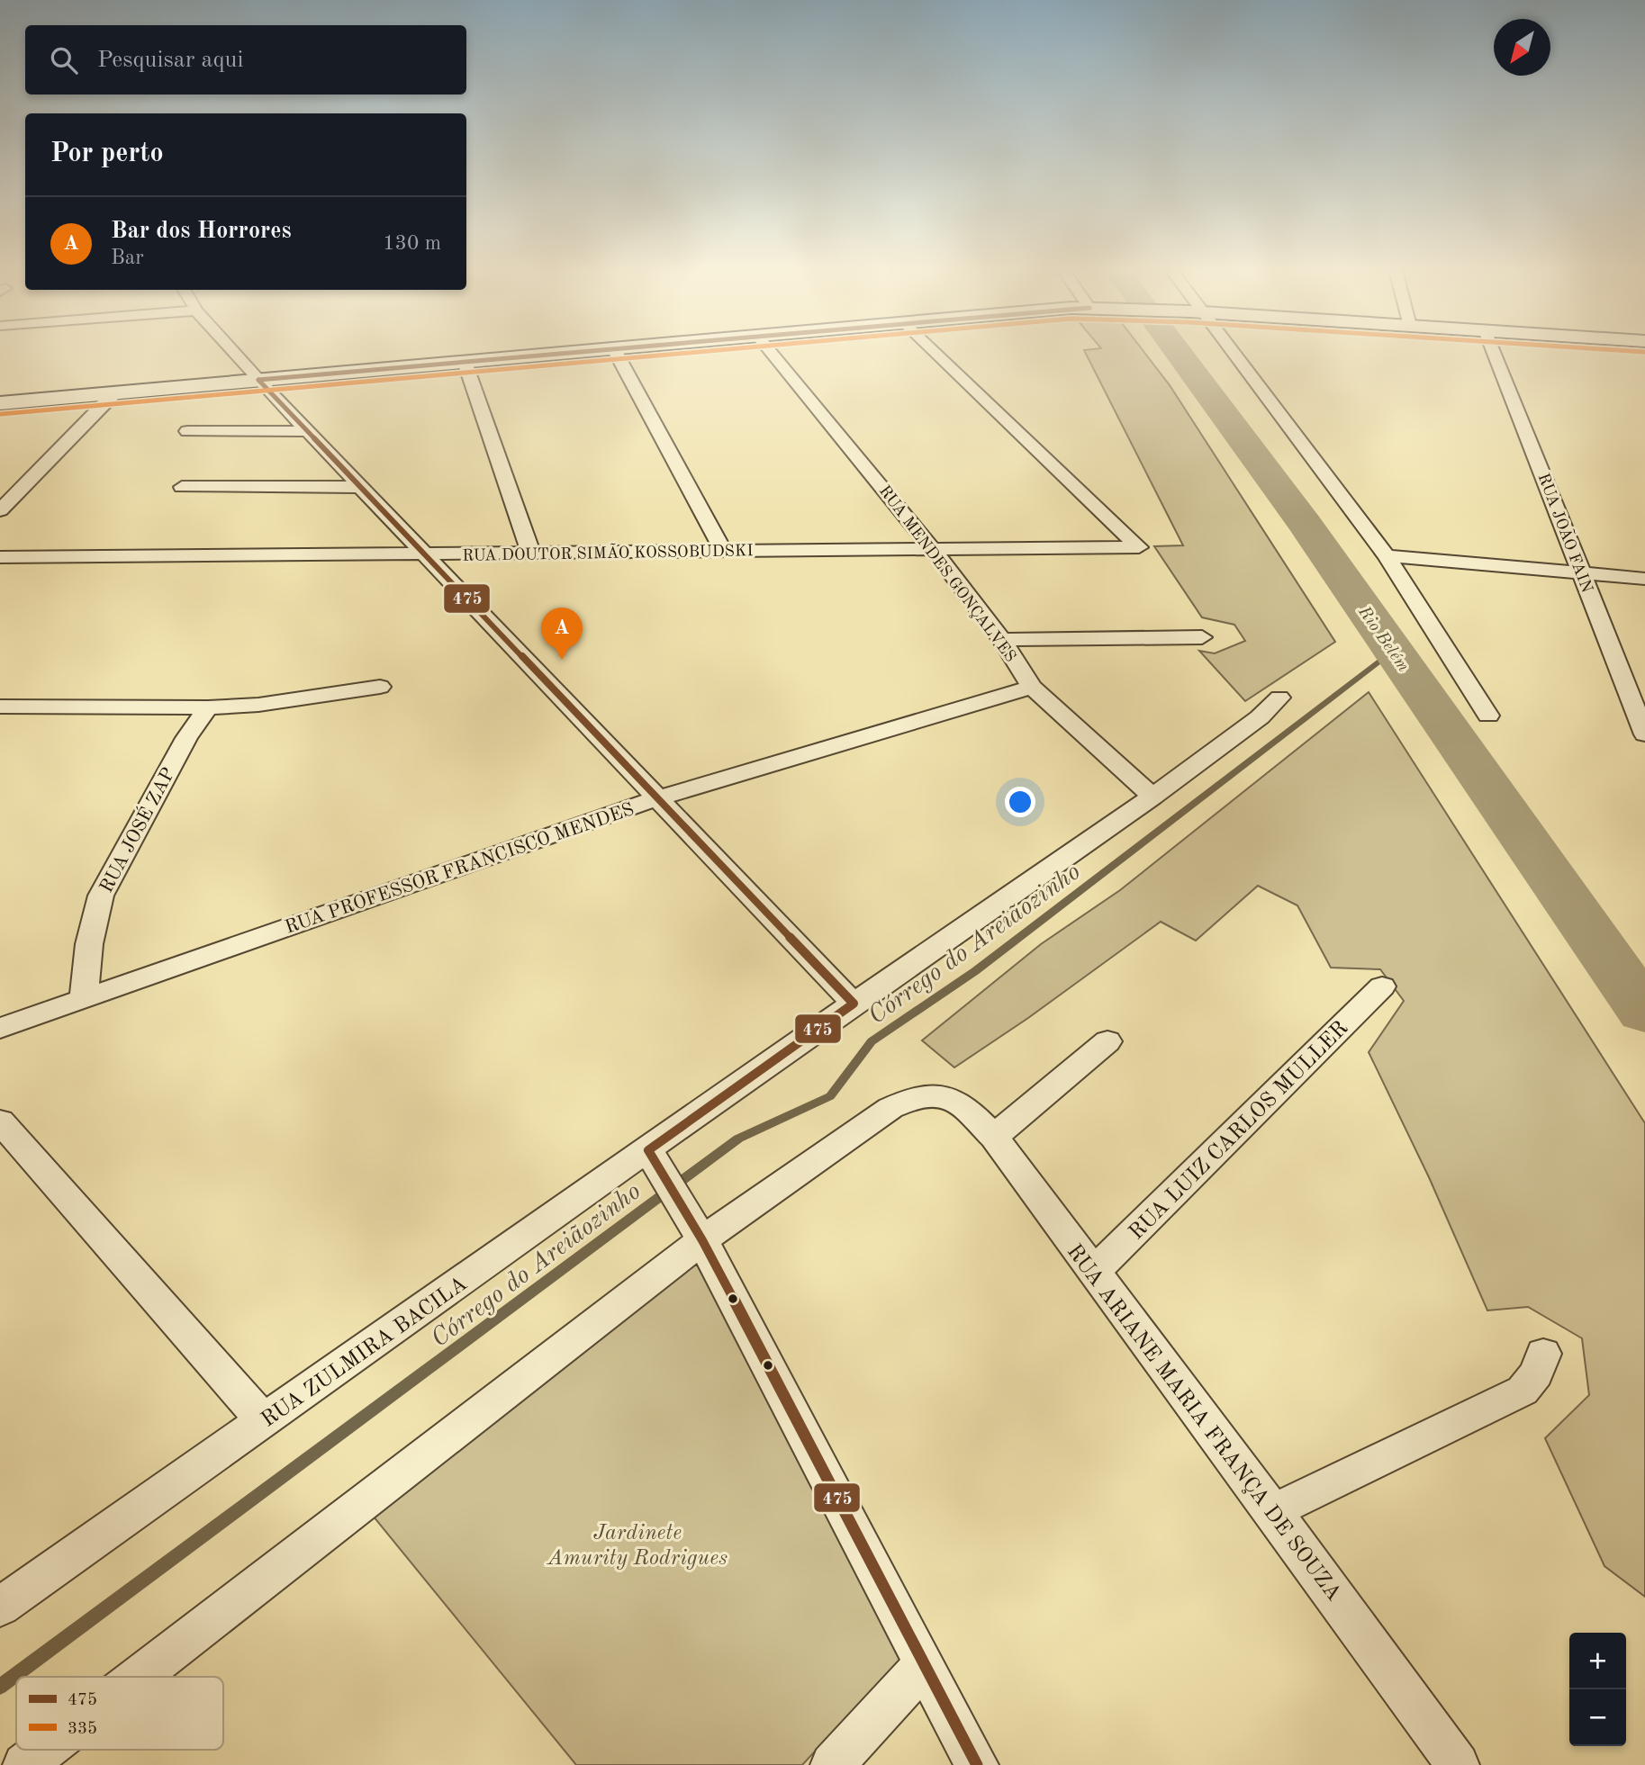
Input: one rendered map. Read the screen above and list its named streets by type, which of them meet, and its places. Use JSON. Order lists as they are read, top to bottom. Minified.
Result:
{"streets":{"street":["RUA JOÃO FAIN","RUA DOUTOR SIMÃO KOSSOBUDSKI","RUA MENDES GONÇALVES","RUA JOSÉ ZAP","RUA PROFESSOR FRANCISCO MENDES","RUA LUIZ CARLOS MULLER","RUA ZULMIRA BACILA","RUA ARIANE MARIA FRANÇA DE SOUZA"]},"crossings":[["RUA DOUTOR SIMÃO KOSSOBUDSKI","RUA MENDES GONÇALVES"],["RUA MENDES GONÇALVES","RUA PROFESSOR FRANCISCO MENDES"],["RUA MENDES GONÇALVES","RUA ZULMIRA BACILA"],["RUA JOSÉ ZAP","RUA PROFESSOR FRANCISCO MENDES"],["RUA LUIZ CARLOS MULLER","RUA ARIANE MARIA FRANÇA DE SOUZA"]],"water":["Rio Belém","Córrego do Areiãozinho"],"parks":["Jardinete Amurity Rodrigues"],"lines":["transit line 475","transit line 335"],"legend":["475","335"],"north":"bottom left","page":{"search":"Pesquisar aqui","heading":"Por perto","list":[{"mark":"A","name":"Bar dos Horrores","note":"Bar","value":"130 m"}],"pins":"A","map_buttons":["+","−"]}}
